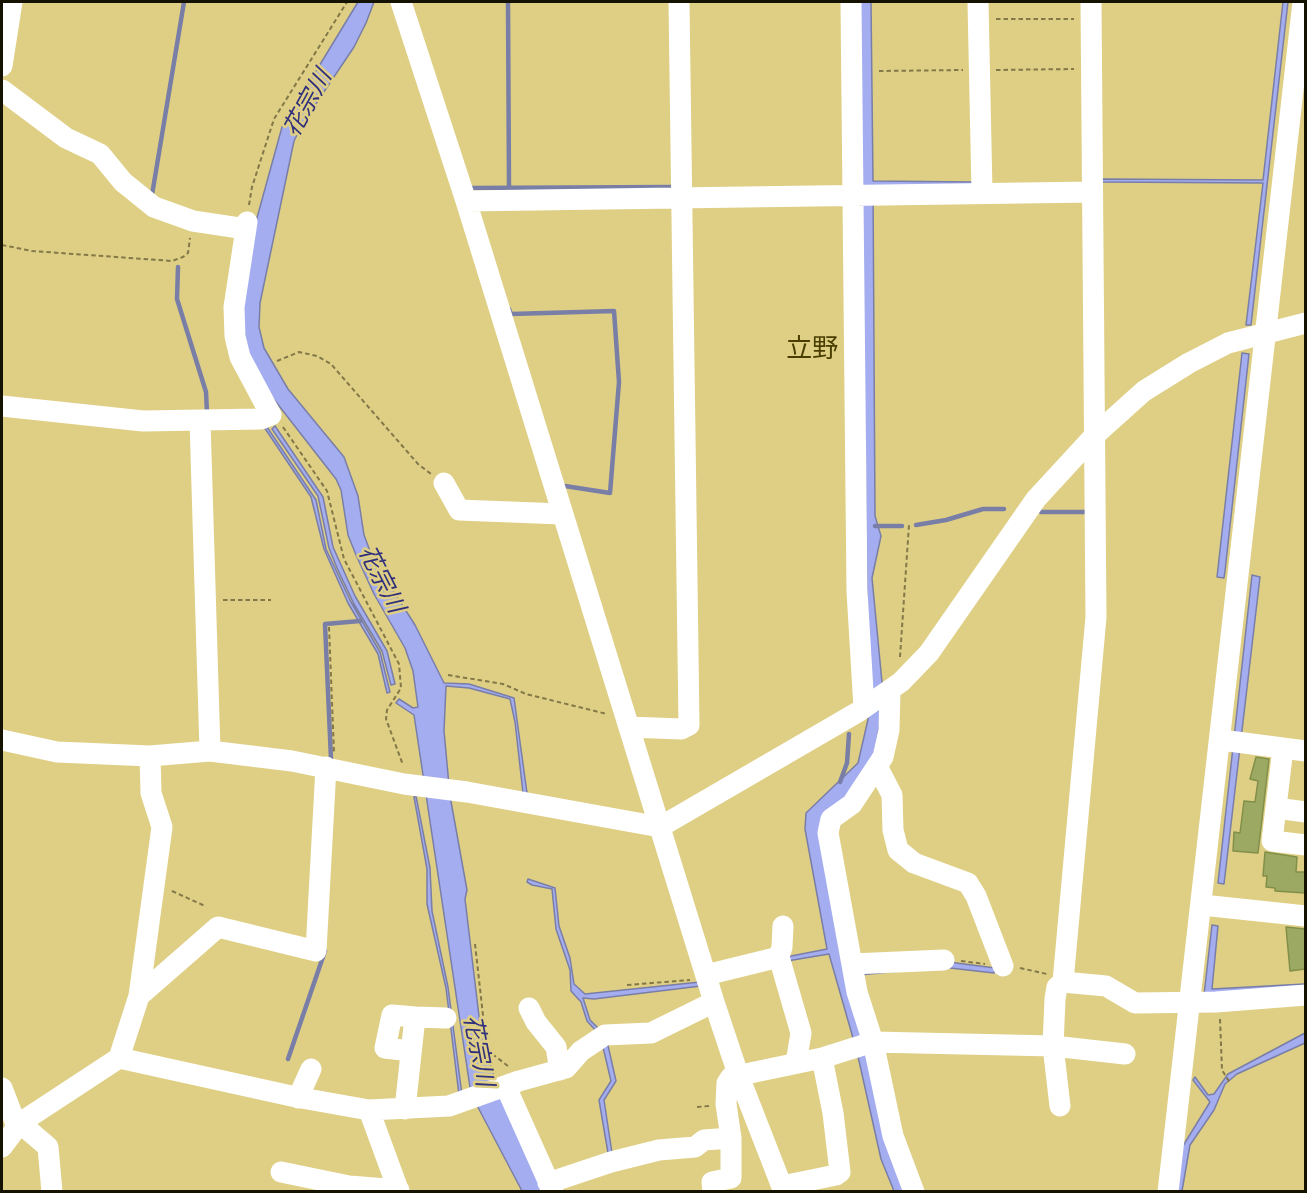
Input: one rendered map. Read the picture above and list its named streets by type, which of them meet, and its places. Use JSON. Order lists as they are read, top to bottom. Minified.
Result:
{"districts":["立野"],"water":["花宗川"]}
